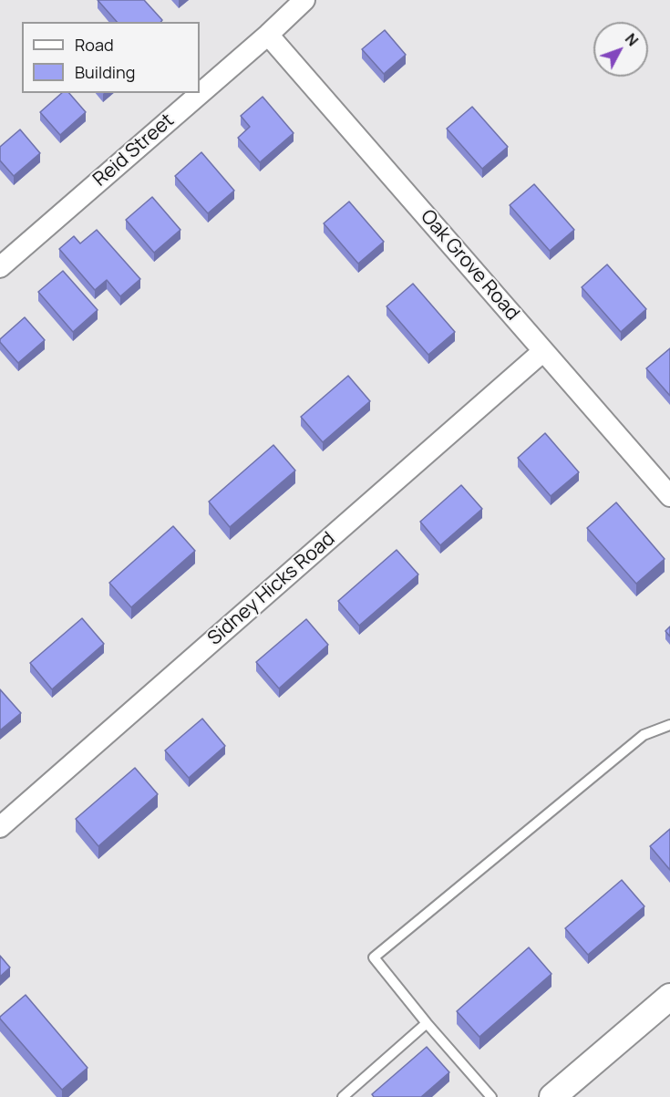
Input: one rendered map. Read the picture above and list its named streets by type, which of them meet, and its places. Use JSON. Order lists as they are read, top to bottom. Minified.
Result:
{"streets":{"street":["Reid Street","Oak Grove Road","Sidney Hicks Road"]},"crossings":[["Reid Street","Oak Grove Road"],["Oak Grove Road","Sidney Hicks Road"]],"legend":["Road","Building"],"north":"top right"}
